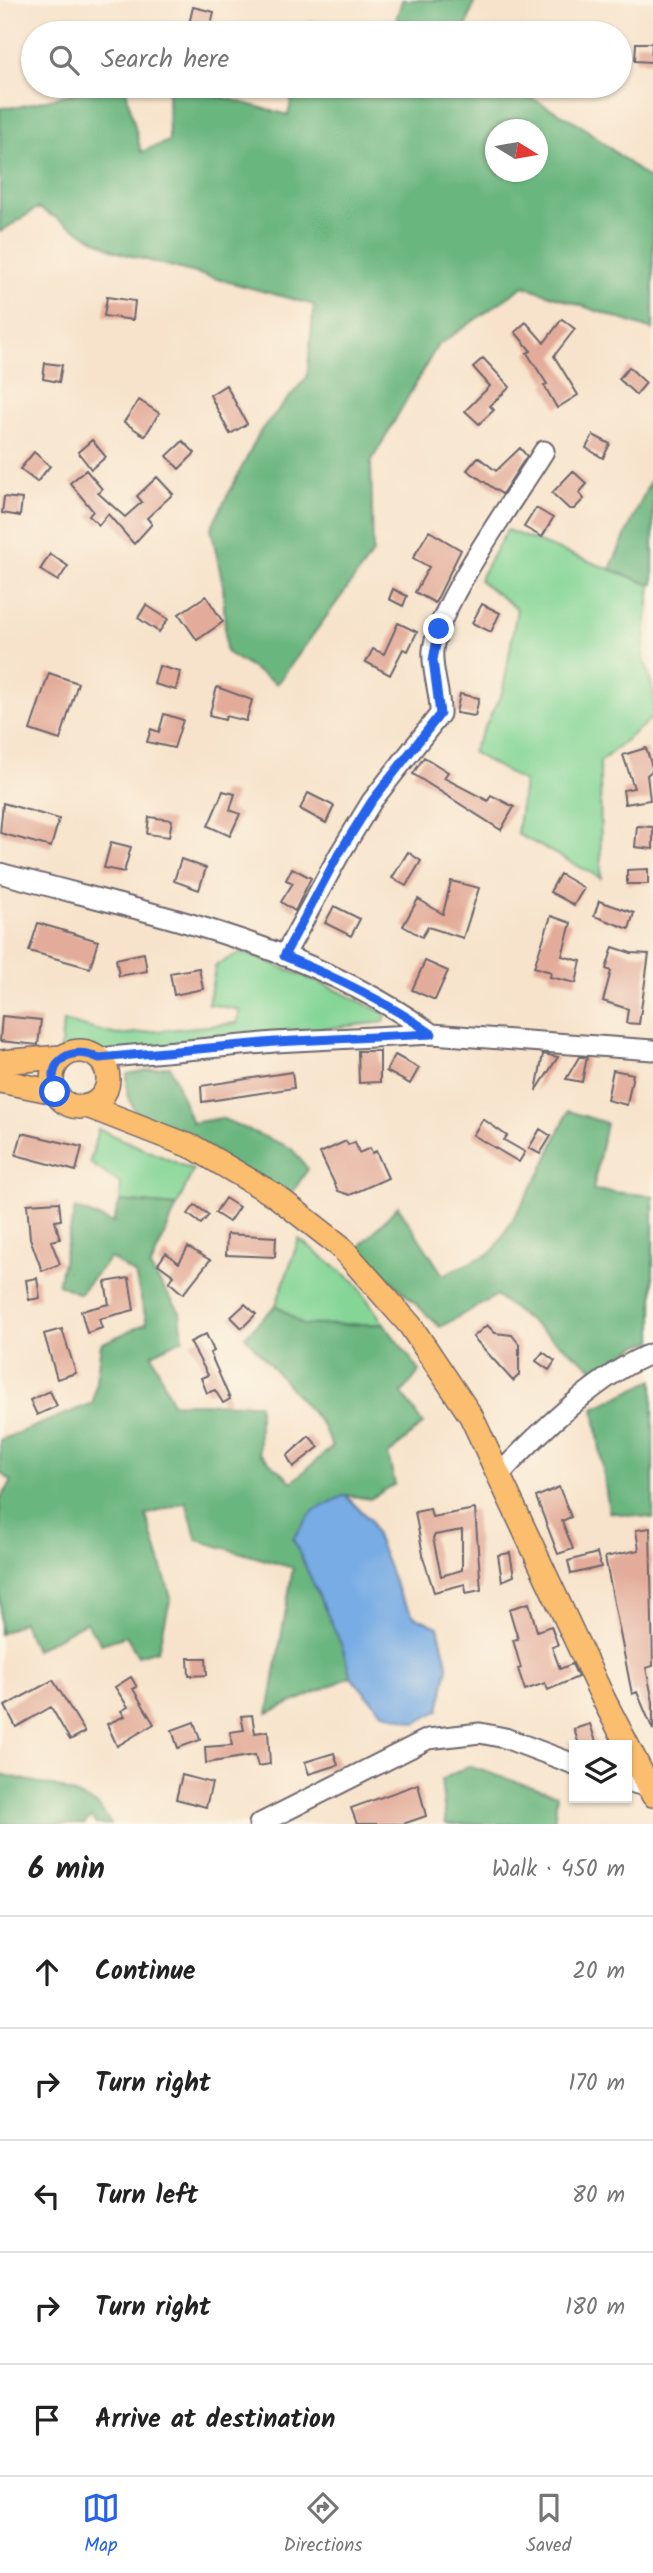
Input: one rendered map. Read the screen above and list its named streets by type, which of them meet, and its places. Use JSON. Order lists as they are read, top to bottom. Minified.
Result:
{"north":"right","page":{"search":"Search here","heading":["6 min","Walk · 450 m"],"list":[["Continue","20 m"],["Turn right","170 m"],["Turn left","80 m"],["Turn right","180 m"],"Arrive at destination"],"nav":["Map","Directions","Saved"]}}
